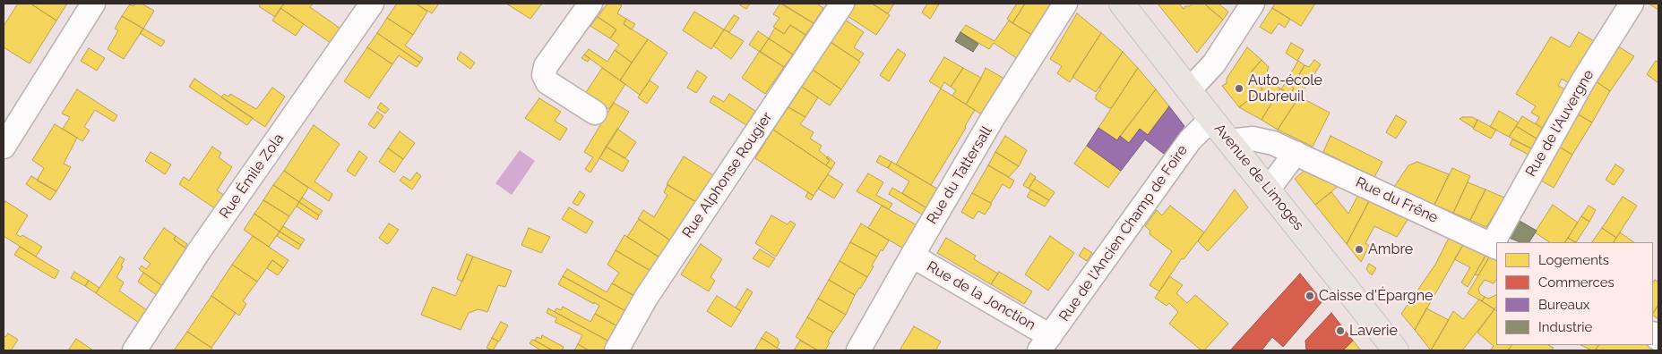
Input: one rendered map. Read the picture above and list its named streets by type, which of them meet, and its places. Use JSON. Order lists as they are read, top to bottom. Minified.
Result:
{"streets":{"main road":["Avenue de Limoges"],"street":["Rue de l'Auvergne","Rue Alphonse Rougier","Rue du Tattersall","Rue Émile Zola","Rue du Frêne","Rue de l'Ancien Champ de Foire","Rue de la Jonction"]},"crossings":[["Rue du Tattersall","Rue de la Jonction"],["Avenue de Limoges","Rue du Frêne"],["Avenue de Limoges","Rue de l'Ancien Champ de Foire"],["Rue de l'Ancien Champ de Foire","Rue de la Jonction"]],"places":["Auto-école Dubreuil","Ambre","Caisse d'Épargne","Laverie"],"legend":["Logements","Commerces","Bureaux","Industrie"]}
